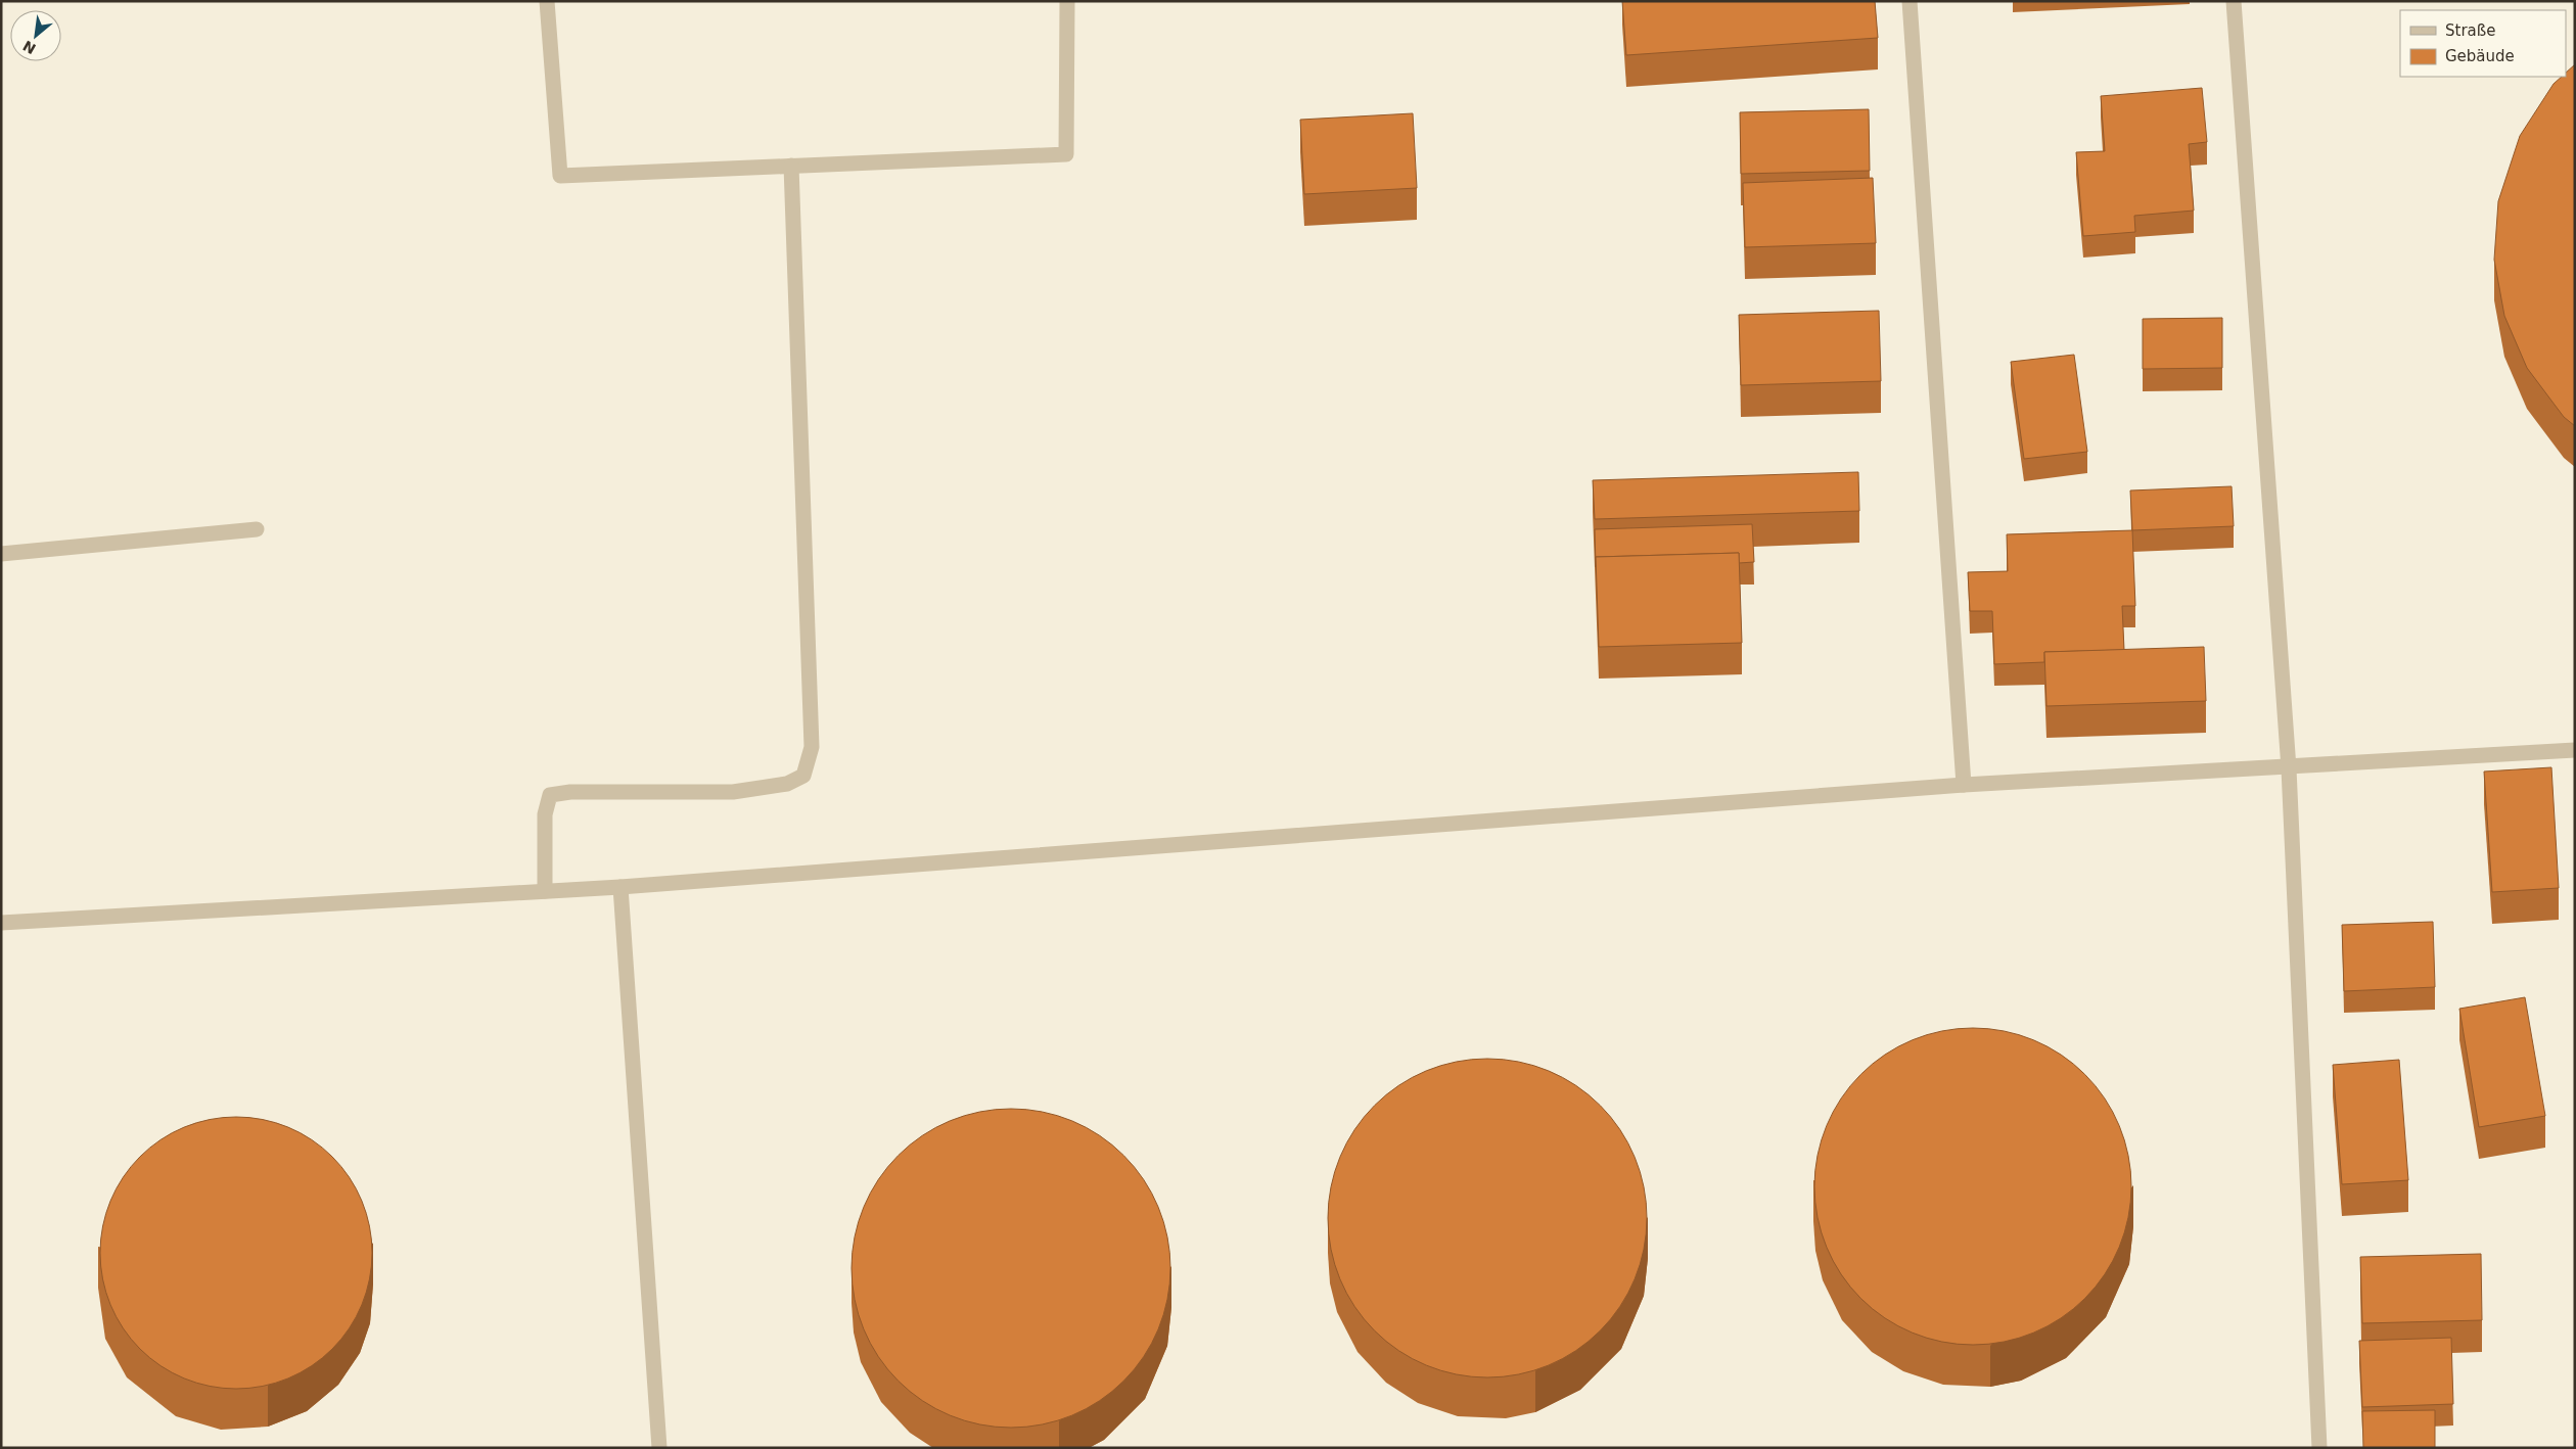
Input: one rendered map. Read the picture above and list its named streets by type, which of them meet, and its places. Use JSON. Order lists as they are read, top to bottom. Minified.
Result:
{"legend":["Straße","Gebäude"],"north":"bottom left"}
